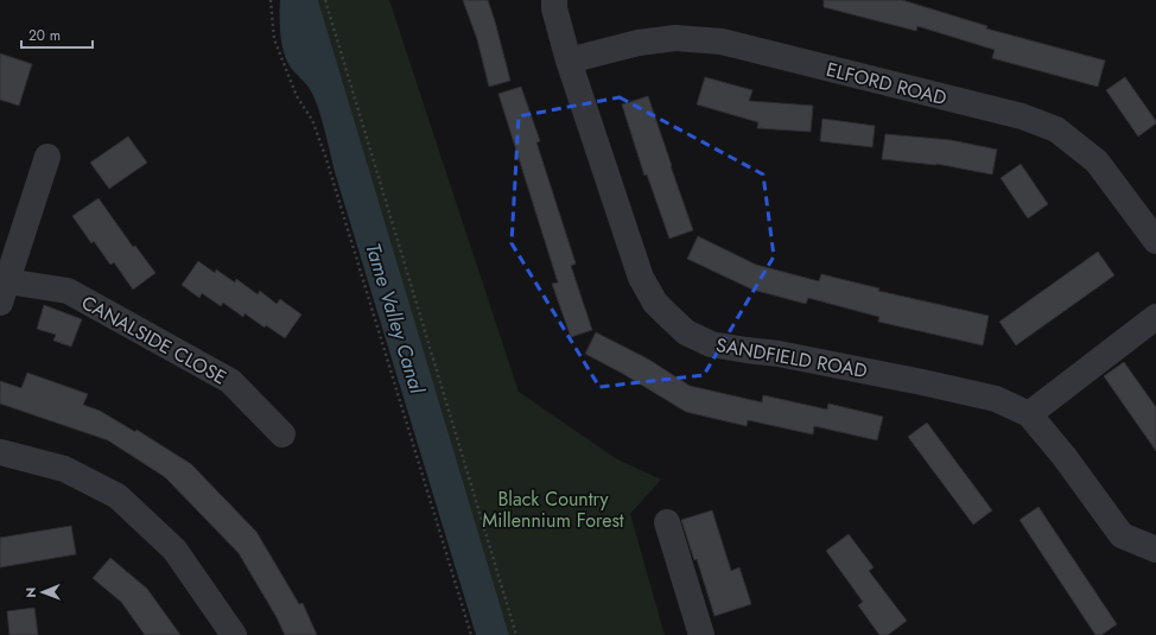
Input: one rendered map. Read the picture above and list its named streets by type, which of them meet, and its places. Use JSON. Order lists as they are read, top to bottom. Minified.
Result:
{"streets":{"street":["ELFORD ROAD","CANALSIDE CLOSE","SANDFIELD ROAD"]},"crossings":[["ELFORD ROAD","SANDFIELD ROAD"]],"water":["Tame Valley Canal"],"parks":["Black Country Millennium Forest"],"scale_bar":"20 m","north":"left"}
